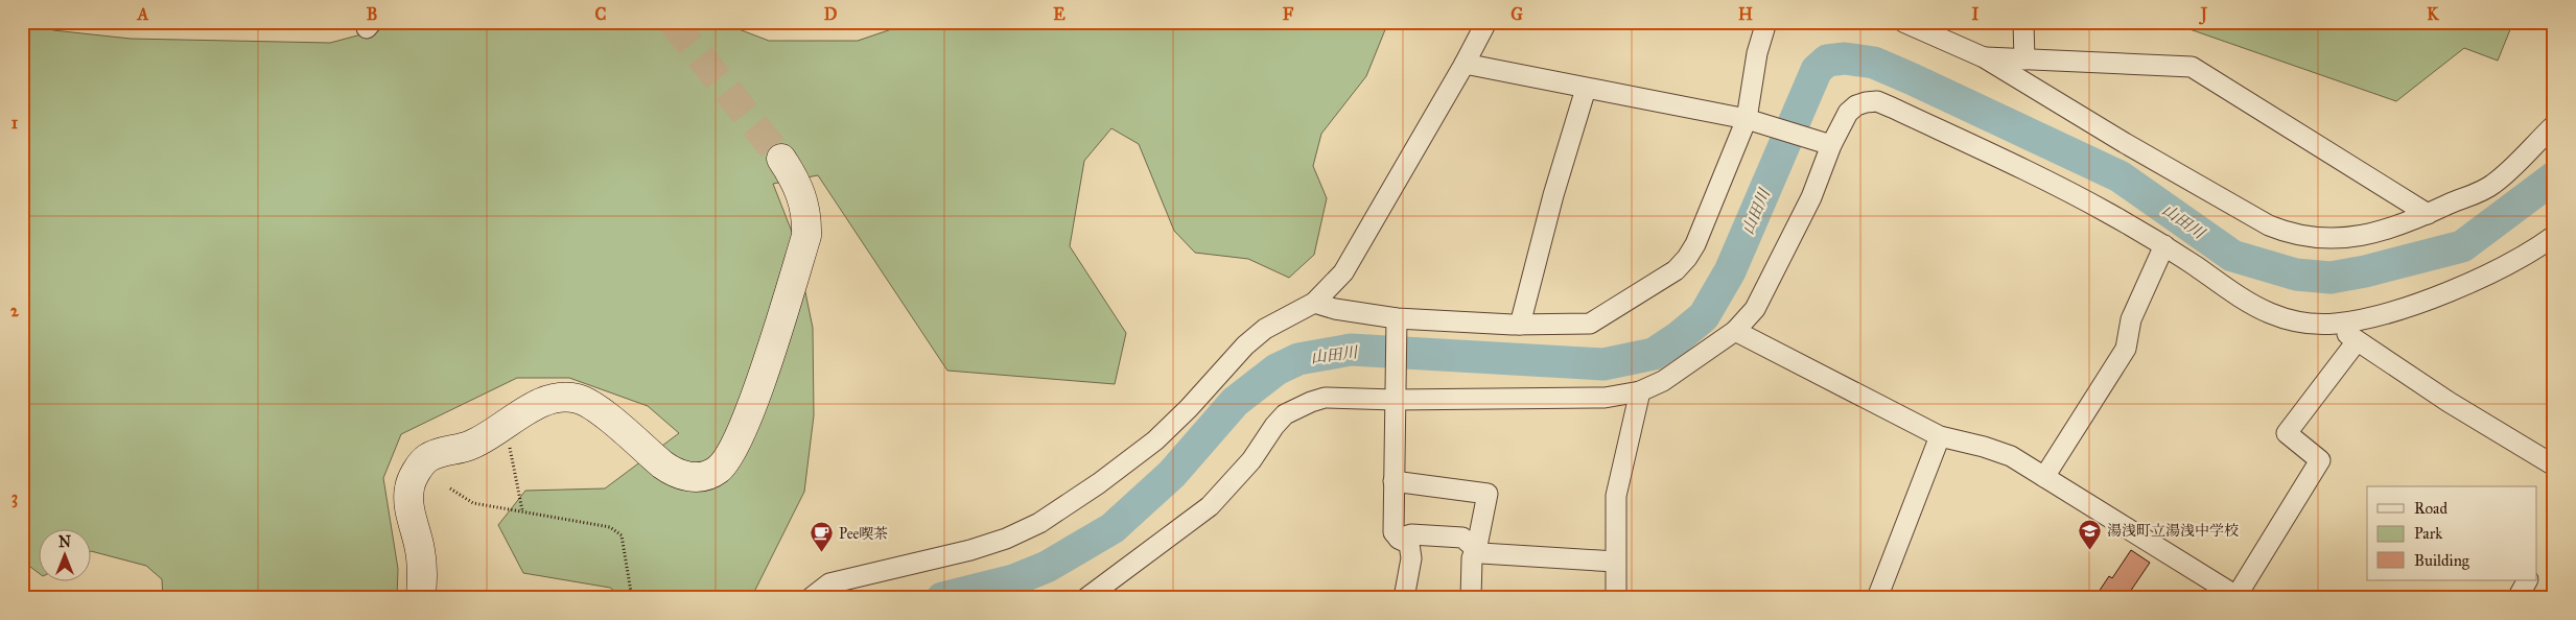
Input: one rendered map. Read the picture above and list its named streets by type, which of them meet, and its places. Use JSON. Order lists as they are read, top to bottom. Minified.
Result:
{"water":["山田川"],"places":{"school or university":["湯浅町立湯浅中学校"],"cafe":["Pee喫茶"]},"legend":["Road","Park","Building"],"north":"top","grid":{"columns":["A","B","C","D","E","F","G","H","I","J","K"],"rows":["1","2","3"]}}
